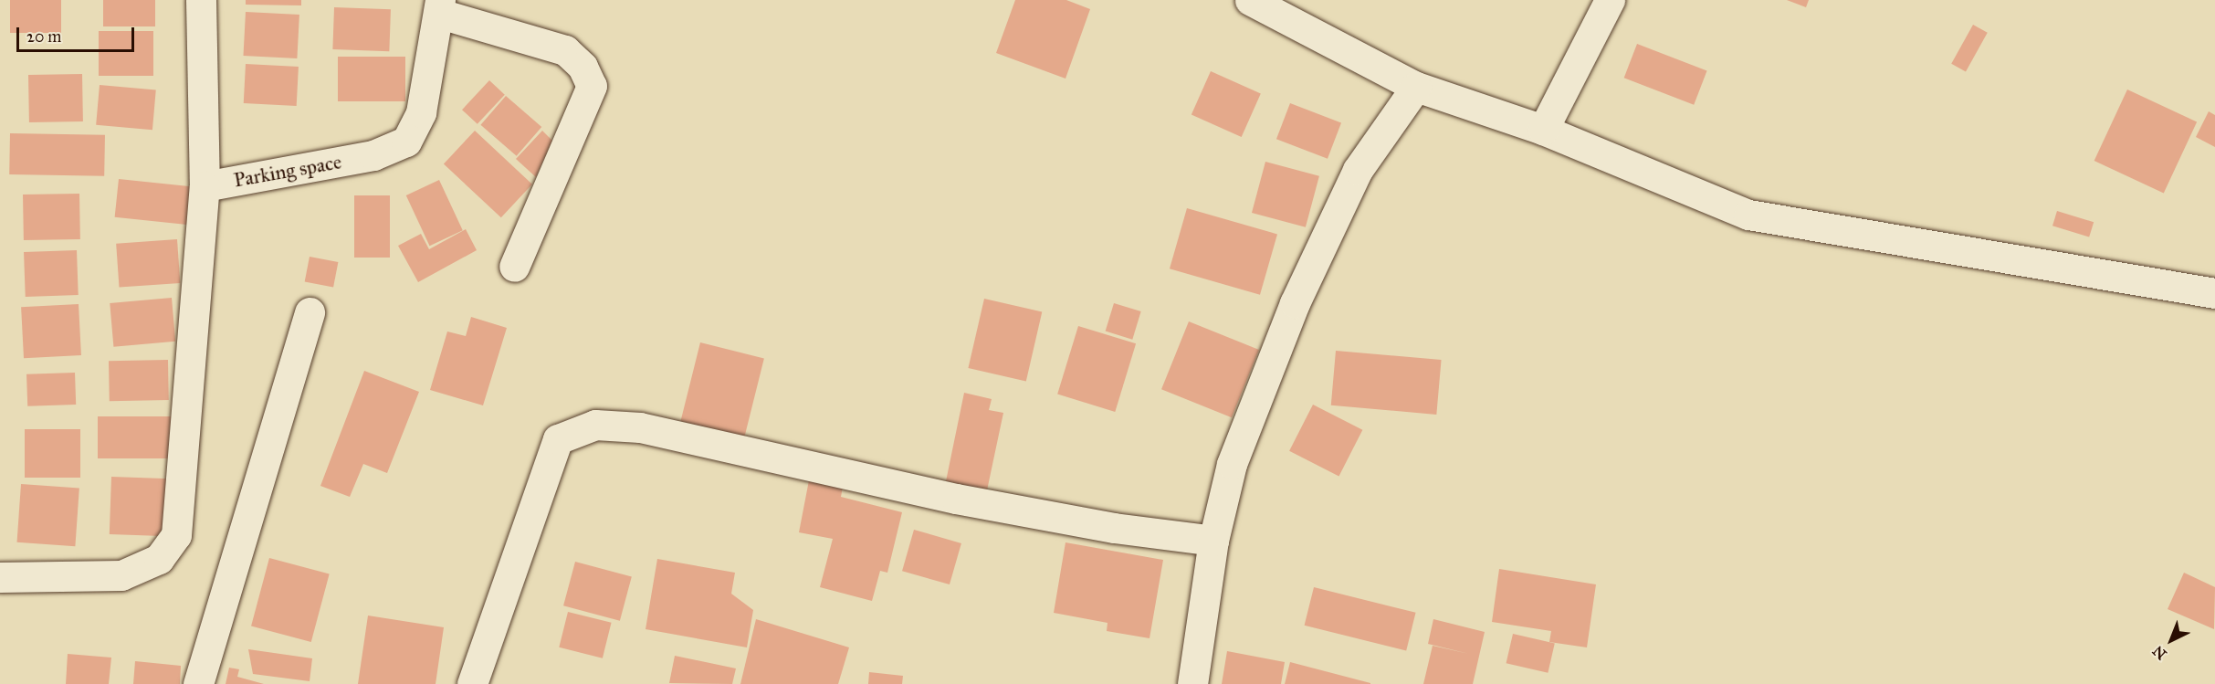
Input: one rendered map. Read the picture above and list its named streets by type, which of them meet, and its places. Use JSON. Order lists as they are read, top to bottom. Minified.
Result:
{"streets":{"street":["Parking space"]},"scale_bar":"20 m","north":"bottom left"}
